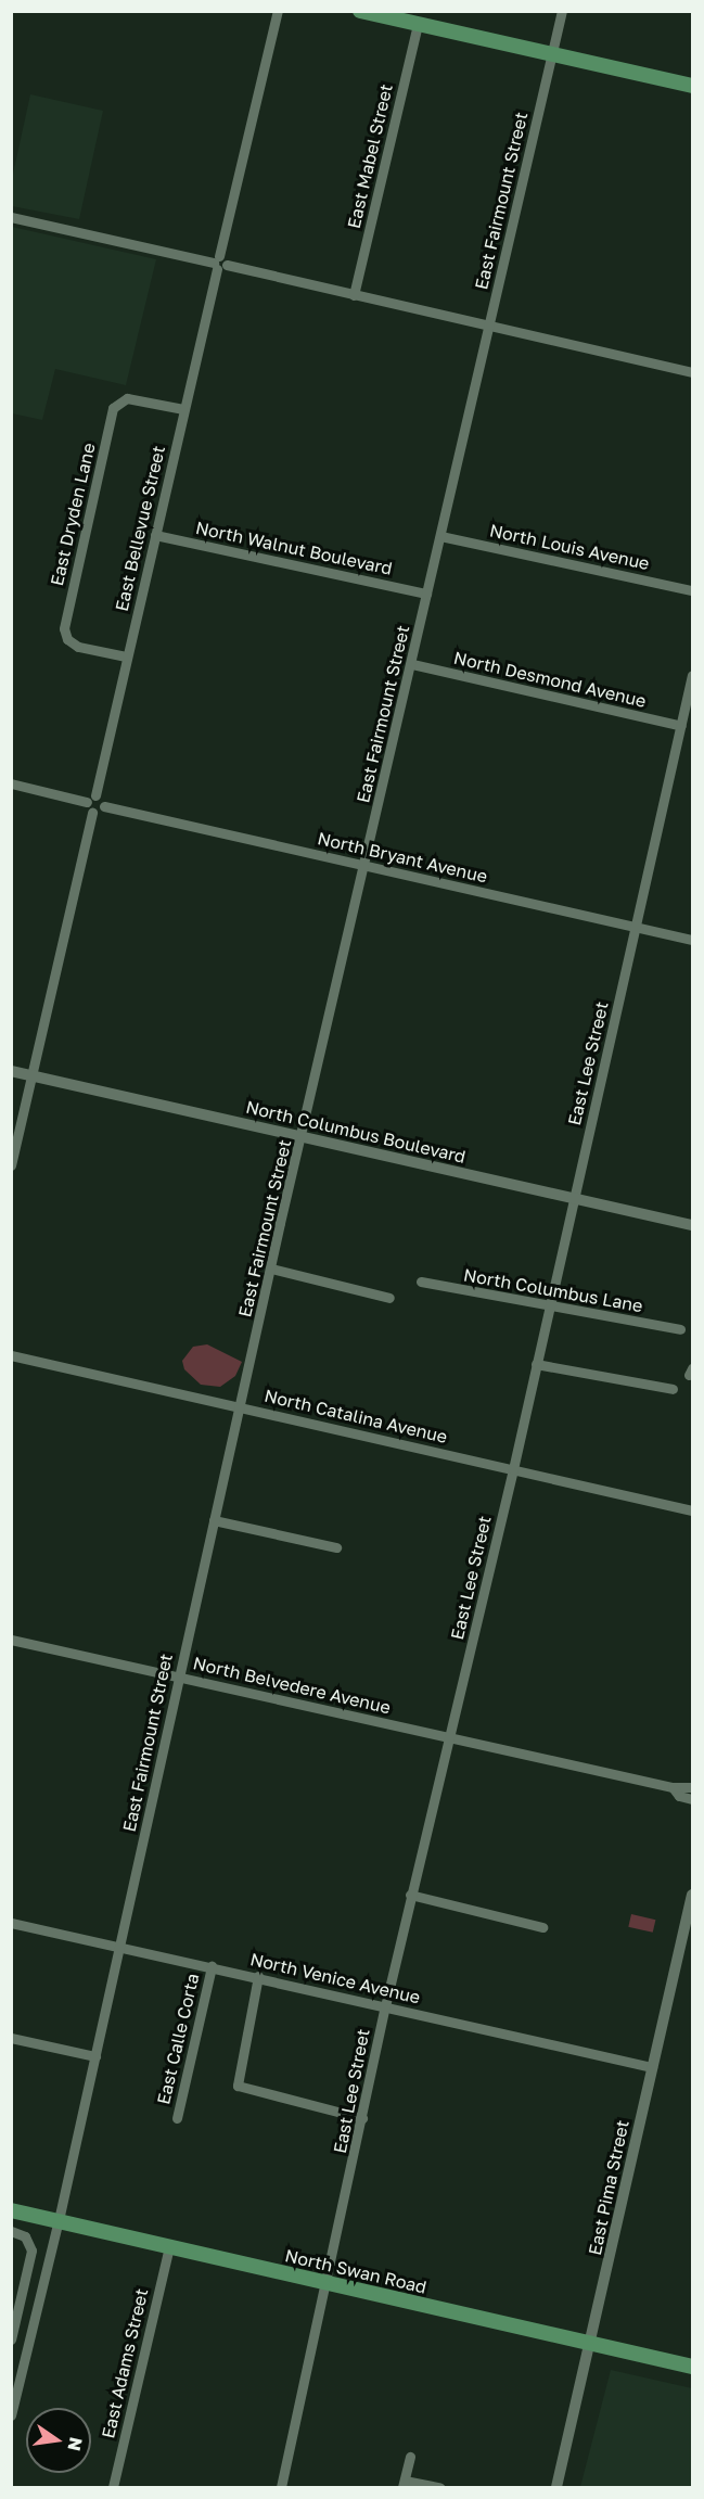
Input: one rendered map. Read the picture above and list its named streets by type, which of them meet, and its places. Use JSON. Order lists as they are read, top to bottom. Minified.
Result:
{"streets":{"main road":["North Swan Road"],"street":["East Mabel Street","East Fairmount Street","East Dryden Lane","East Bellevue Street","North Louis Avenue","North Walnut Boulevard","North Desmond Avenue","North Bryant Avenue","East Lee Street","North Columbus Boulevard","North Columbus Lane","North Catalina Avenue","North Belvedere Avenue","North Venice Avenue","East Calle Corta","East Pima Street","East Adams Street"]},"crossings":[["East Fairmount Street","North Louis Avenue"],["East Fairmount Street","North Walnut Boulevard"],["East Fairmount Street","North Desmond Avenue"],["East Fairmount Street","North Bryant Avenue"],["East Fairmount Street","North Columbus Boulevard"],["East Fairmount Street","North Catalina Avenue"],["East Fairmount Street","North Belvedere Avenue"],["East Fairmount Street","North Venice Avenue"],["East Fairmount Street","North Swan Road"],["East Dryden Lane","East Bellevue Street"],["East Bellevue Street","North Walnut Boulevard"],["North Desmond Avenue","East Lee Street"],["North Bryant Avenue","East Lee Street"],["East Lee Street","North Columbus Boulevard"],["East Lee Street","North Columbus Lane"],["East Lee Street","North Catalina Avenue"],["East Lee Street","North Belvedere Avenue"],["East Lee Street","North Venice Avenue"],["East Lee Street","North Swan Road"],["North Venice Avenue","East Calle Corta"],["North Venice Avenue","East Pima Street"],["East Pima Street","North Swan Road"],["North Swan Road","East Adams Street"]],"north":"right"}
